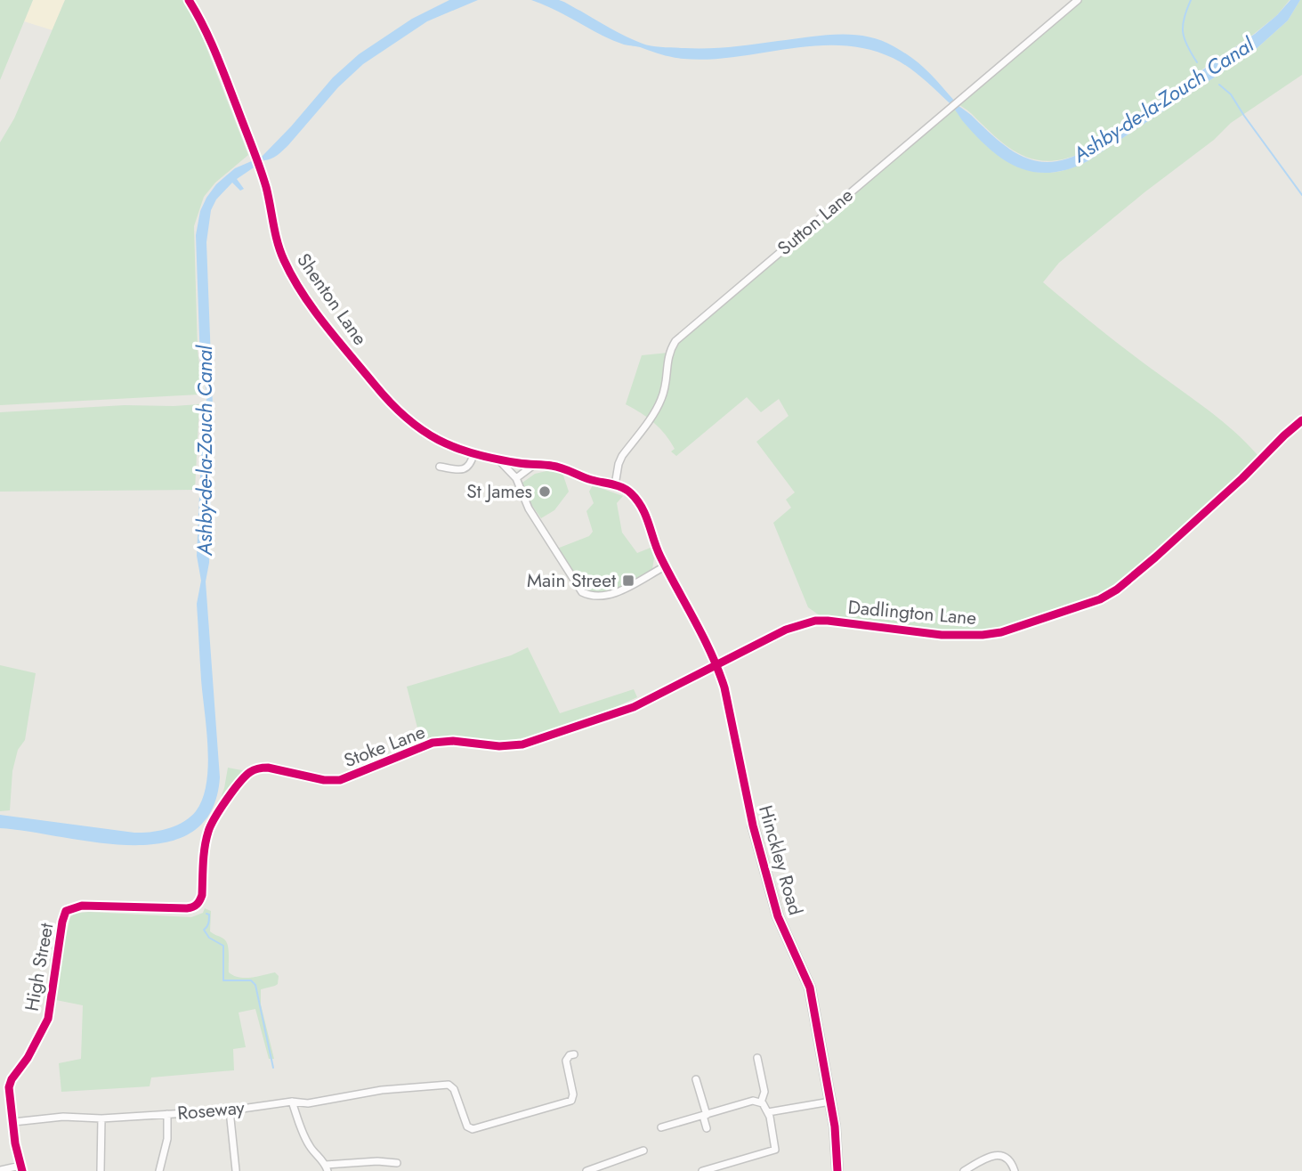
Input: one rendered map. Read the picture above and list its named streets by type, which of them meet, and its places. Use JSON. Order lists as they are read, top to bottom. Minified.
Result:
{"streets":{"street":["Sutton Lane","Shenton Lane","Dadlington Lane","Stoke Lane","Hinckley Road","High Street","Roseway"]},"crossings":[["Dadlington Lane","Stoke Lane"],["Dadlington Lane","Hinckley Road"],["Stoke Lane","Hinckley Road"],["Stoke Lane","High Street"],["High Street","Roseway"]],"water":["Ashby-de-la-Zouch Canal"],"places":{"other":["St James"],"transit":["Main Street"]}}
